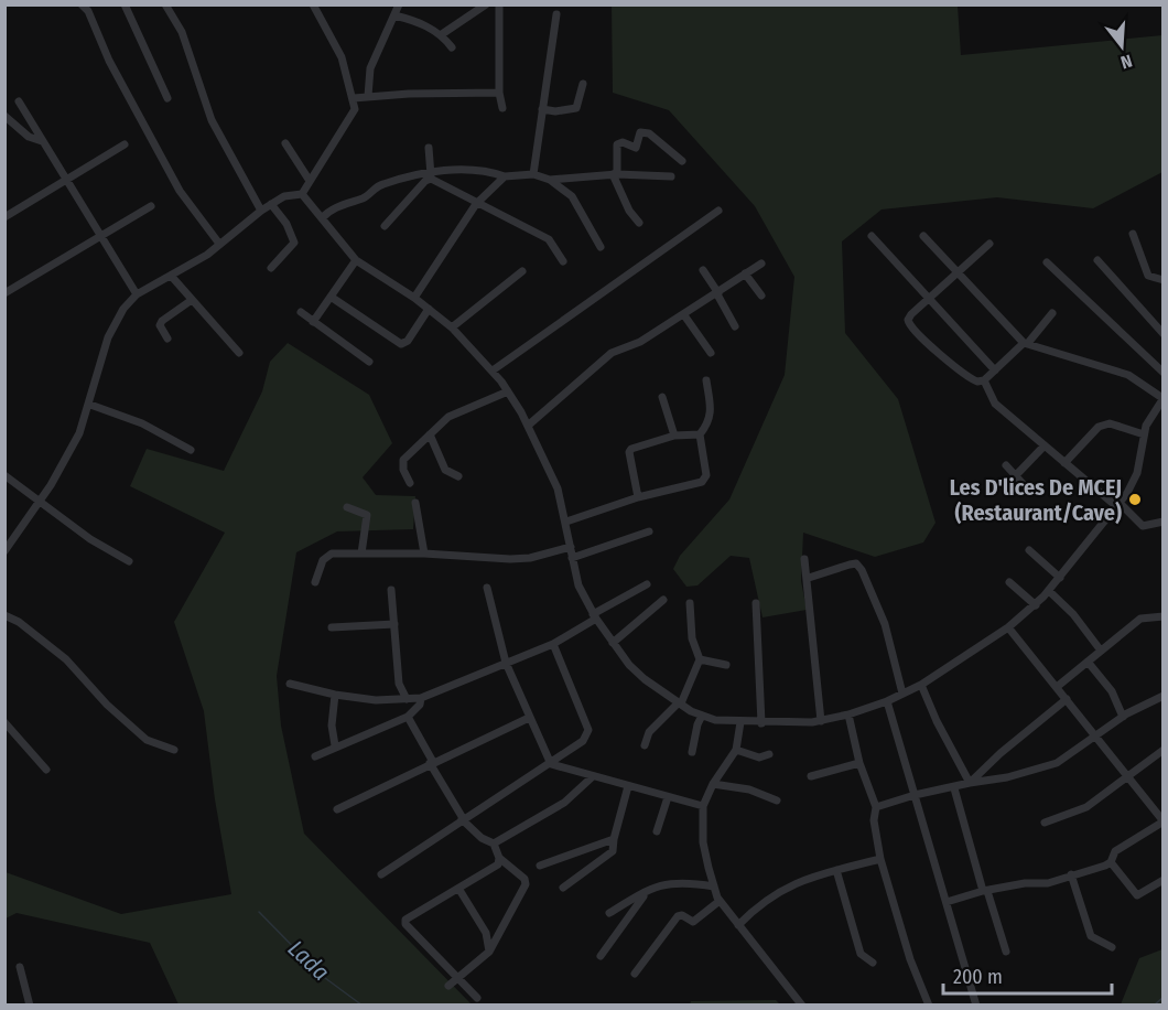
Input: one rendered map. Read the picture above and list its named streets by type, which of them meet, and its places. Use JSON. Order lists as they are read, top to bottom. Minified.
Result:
{"water":["Lada"],"places":["Les D'lices De MCEJ (Restaurant/Cave)"],"scale_bar":"200 m","north":"bottom"}
